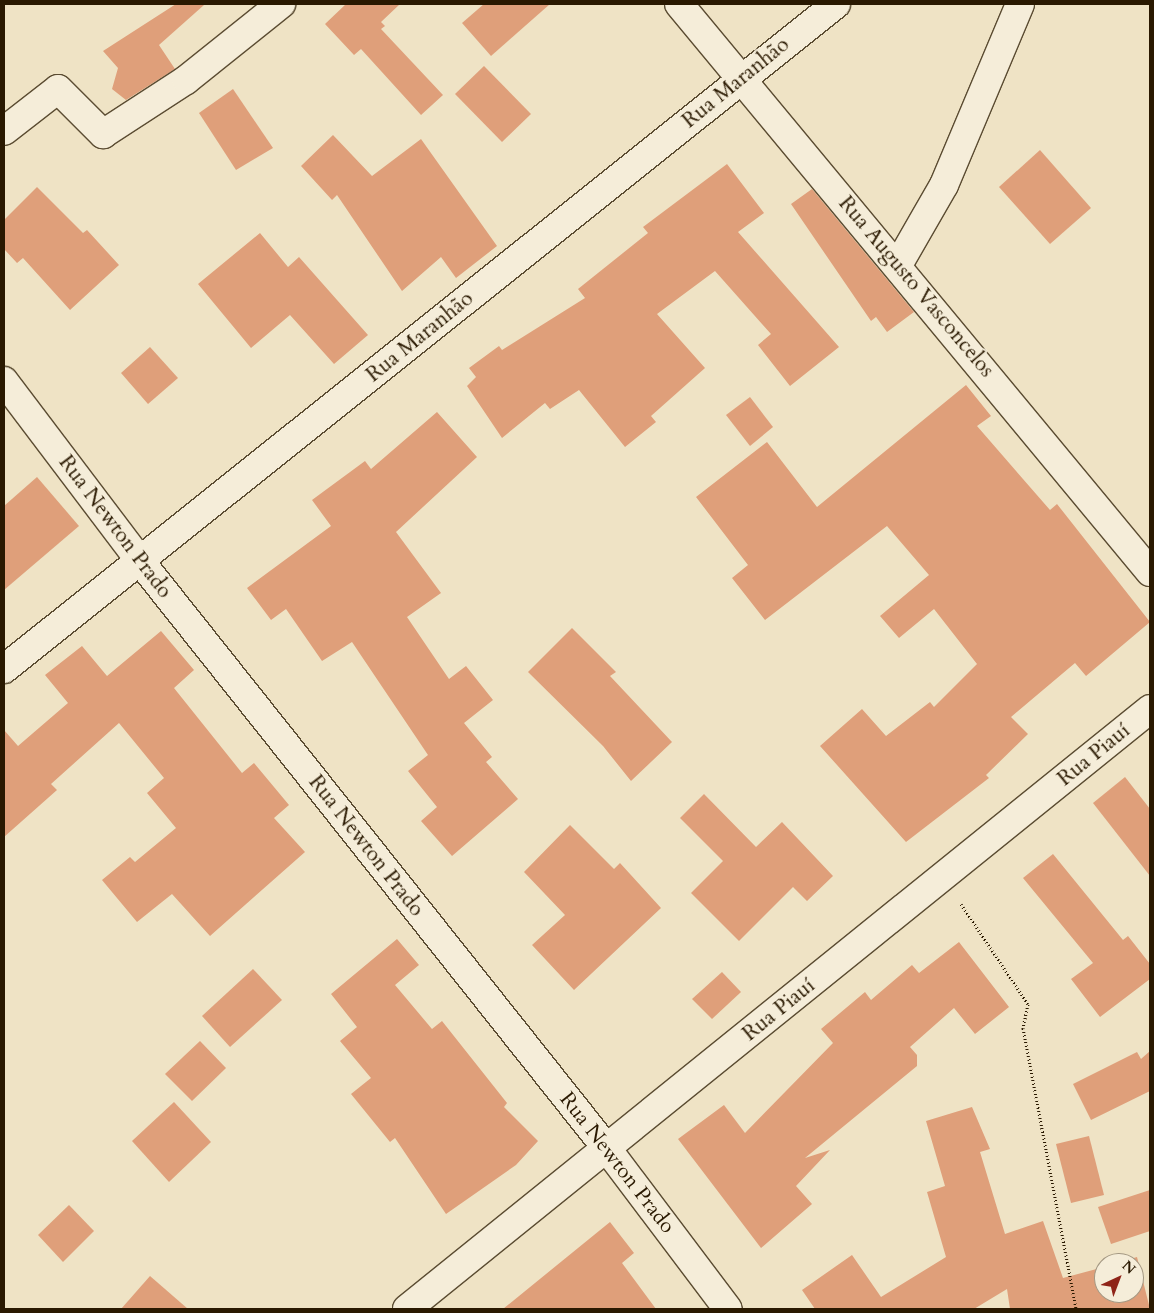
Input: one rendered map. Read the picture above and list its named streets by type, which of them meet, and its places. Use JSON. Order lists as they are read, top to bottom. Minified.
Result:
{"streets":{"street":["Rua Maranhão","Rua Augusto Vasconcelos","Rua Newton Prado","Rua Piauí"]},"crossings":[["Rua Maranhão","Rua Augusto Vasconcelos"],["Rua Maranhão","Rua Newton Prado"],["Rua Newton Prado","Rua Piauí"]],"north":"top right"}
